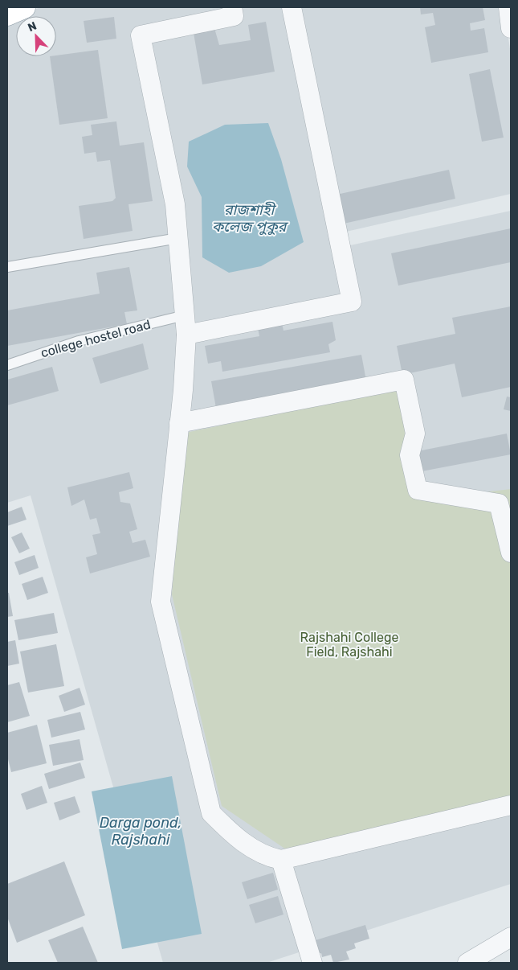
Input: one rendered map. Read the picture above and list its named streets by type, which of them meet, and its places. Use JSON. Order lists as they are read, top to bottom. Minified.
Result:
{"streets":{"lane":["college hostel road"]},"water":["রাজশাহী কলেজ পুকুর","Darga pond, Rajshahi"],"parks":["Rajshahi College Field, Rajshahi"],"north":"top left"}
